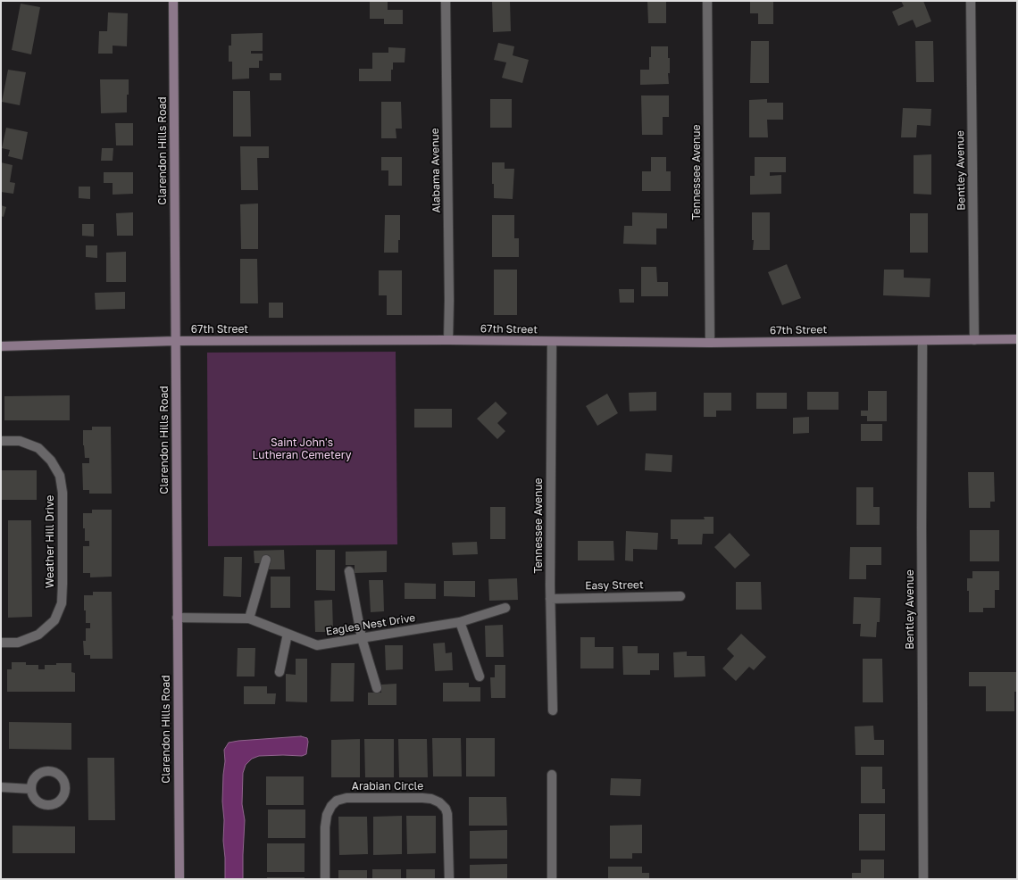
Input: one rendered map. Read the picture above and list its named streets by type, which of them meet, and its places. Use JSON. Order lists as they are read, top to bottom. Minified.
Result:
{"streets":{"street":["Clarendon Hills Road","Alabama Avenue","Bentley Avenue","Tennessee Avenue","67th Street","Weather Hill Drive","Easy Street","Eagles Nest Drive","Arabian Circle"]},"crossings":[["Clarendon Hills Road","67th Street"],["Clarendon Hills Road","Eagles Nest Drive"],["Alabama Avenue","67th Street"],["Bentley Avenue","67th Street"],["Tennessee Avenue","67th Street"],["Tennessee Avenue","Easy Street"]],"parks":["Saint John's Lutheran Cemetery"]}
